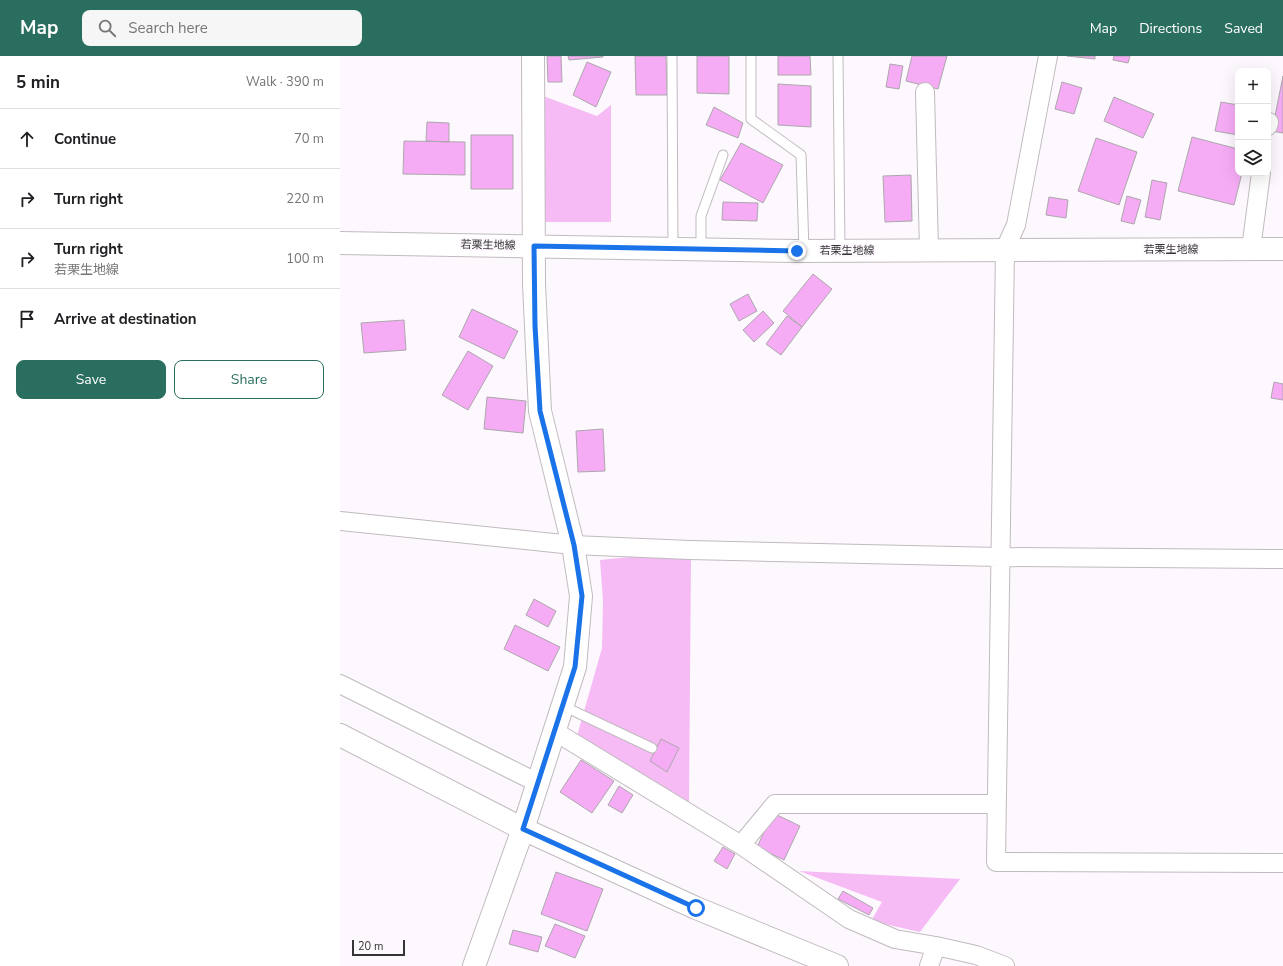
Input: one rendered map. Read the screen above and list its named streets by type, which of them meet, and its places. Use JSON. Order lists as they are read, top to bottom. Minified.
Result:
{"streets":{"street":["若栗生地線"]},"scale_bar":"20 m","page":{"header":"Map","search":"Search here","nav":["Map","Directions","Saved"],"heading":["5 min","Walk · 390 m"],"map_buttons":["+","−"],"list":[["Continue","70 m"],["Turn right","220 m"],["Turn right","若栗生地線","100 m"],"Arrive at destination"],"buttons":["Save","Share"],"scale":"20 m"}}
